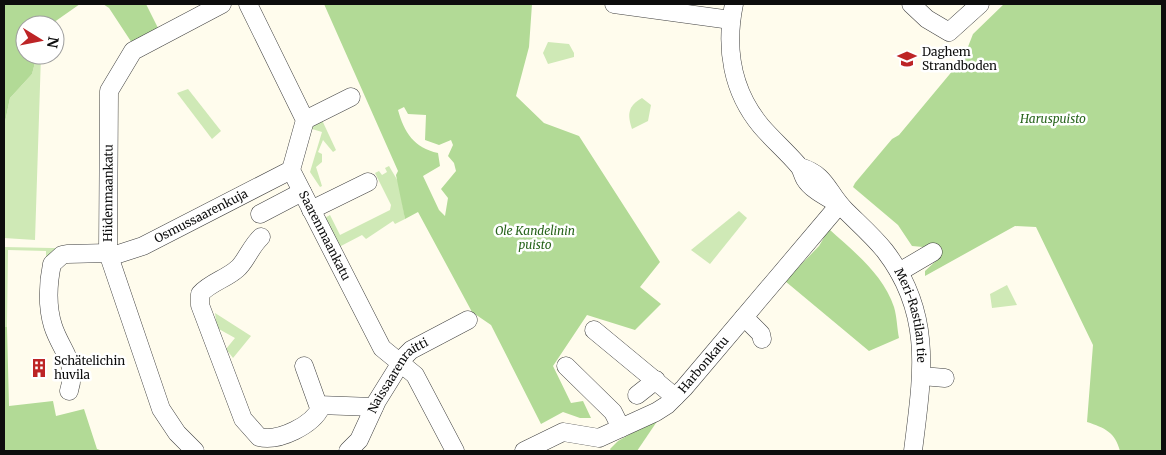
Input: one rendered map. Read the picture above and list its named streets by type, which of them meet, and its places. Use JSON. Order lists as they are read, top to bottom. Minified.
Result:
{"streets":{"street":["Hiidenmaankatu","Osmussaarenkuja","Saarenmaankatu","Meri-Rastilan tie","Harbonkatu","Naissaarenraitti"]},"crossings":[["Hiidenmaankatu","Osmussaarenkuja"],["Osmussaarenkuja","Saarenmaankatu"],["Saarenmaankatu","Naissaarenraitti"],["Meri-Rastilan tie","Harbonkatu"]],"parks":["Haruspuisto","Ole Kandelinin puisto"],"places":{"school or university":["Daghem Strandboden"],"building":["Schätelichin huvila"]},"north":"right"}
